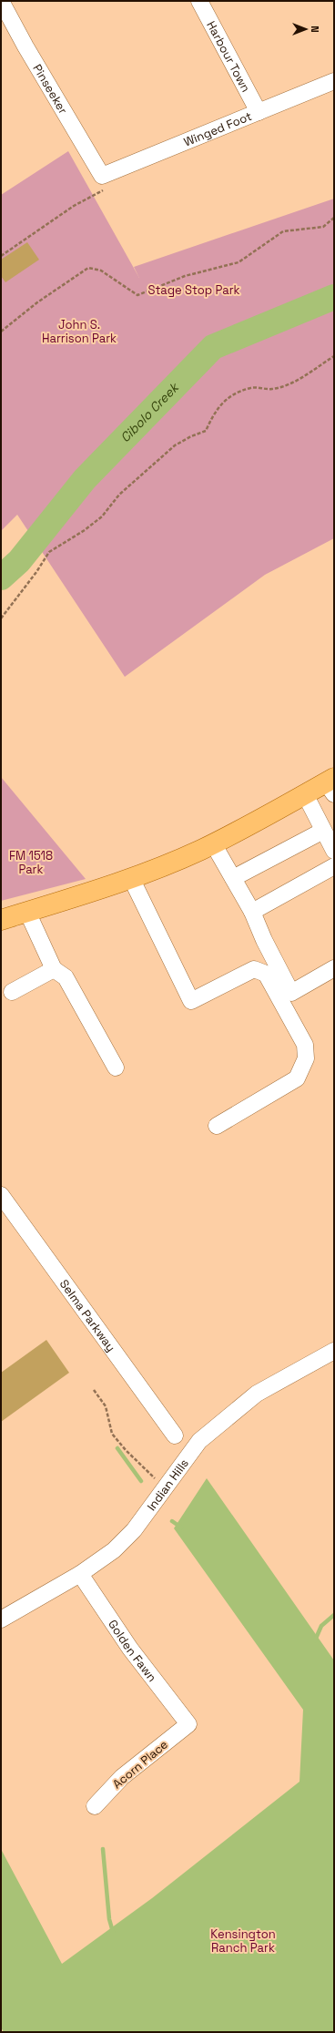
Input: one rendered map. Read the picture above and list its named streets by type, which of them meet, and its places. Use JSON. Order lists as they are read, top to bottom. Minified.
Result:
{"streets":{"street":["Harbour Town","Pinseeker","Winged Foot","Selma Parkway","Indian Hills","Golden Fawn","Acorn Place"]},"crossings":[["Harbour Town","Winged Foot"],["Pinseeker","Winged Foot"],["Indian Hills","Golden Fawn"],["Golden Fawn","Acorn Place"]],"water":["Cibolo Creek"],"parks":["Stage Stop Park","John S. Harrison Park","FM 1518 Park","Kensington Ranch Park"],"north":"right"}
